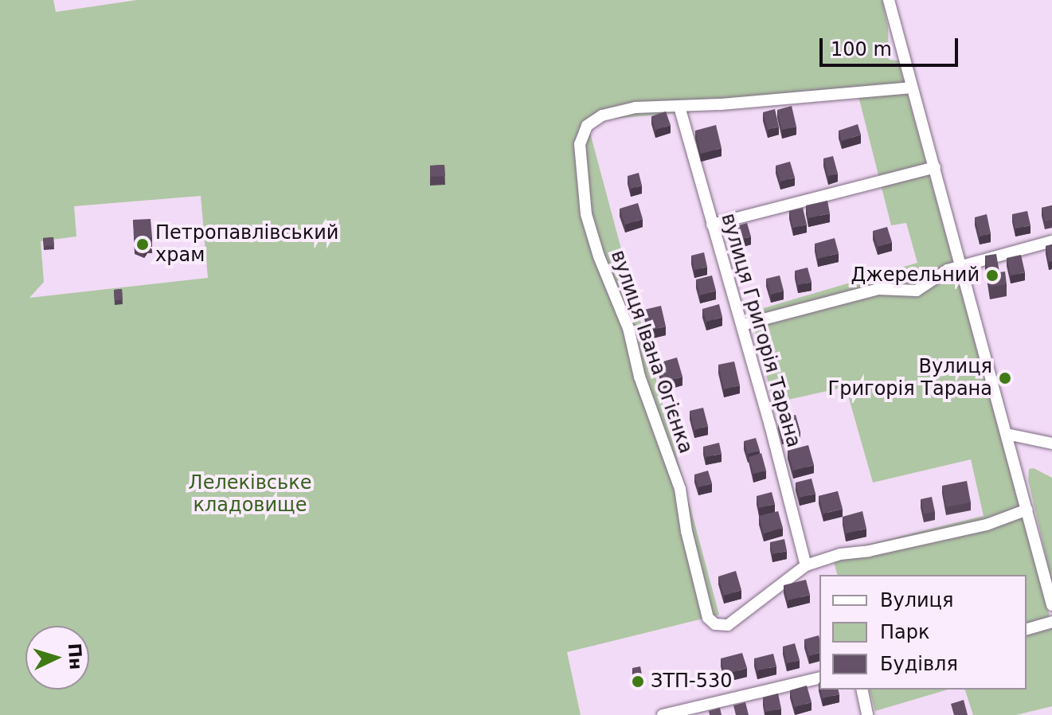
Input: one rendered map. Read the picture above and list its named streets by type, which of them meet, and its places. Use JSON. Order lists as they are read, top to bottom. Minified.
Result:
{"streets":{"street":["вулиця Григорія Тарана","вулиця Івана Огієнка"]},"crossings":[["вулиця Григорія Тарана","вулиця Івана Огієнка"]],"parks":["Лелеківське кладовище"],"places":["Петропавлівський храм","Джерельний","Вулиця Григорія Тарана","ЗТП-530"],"legend":["Вулиця","Парк","Будівля"],"scale_bar":"100 m","north":"right"}
